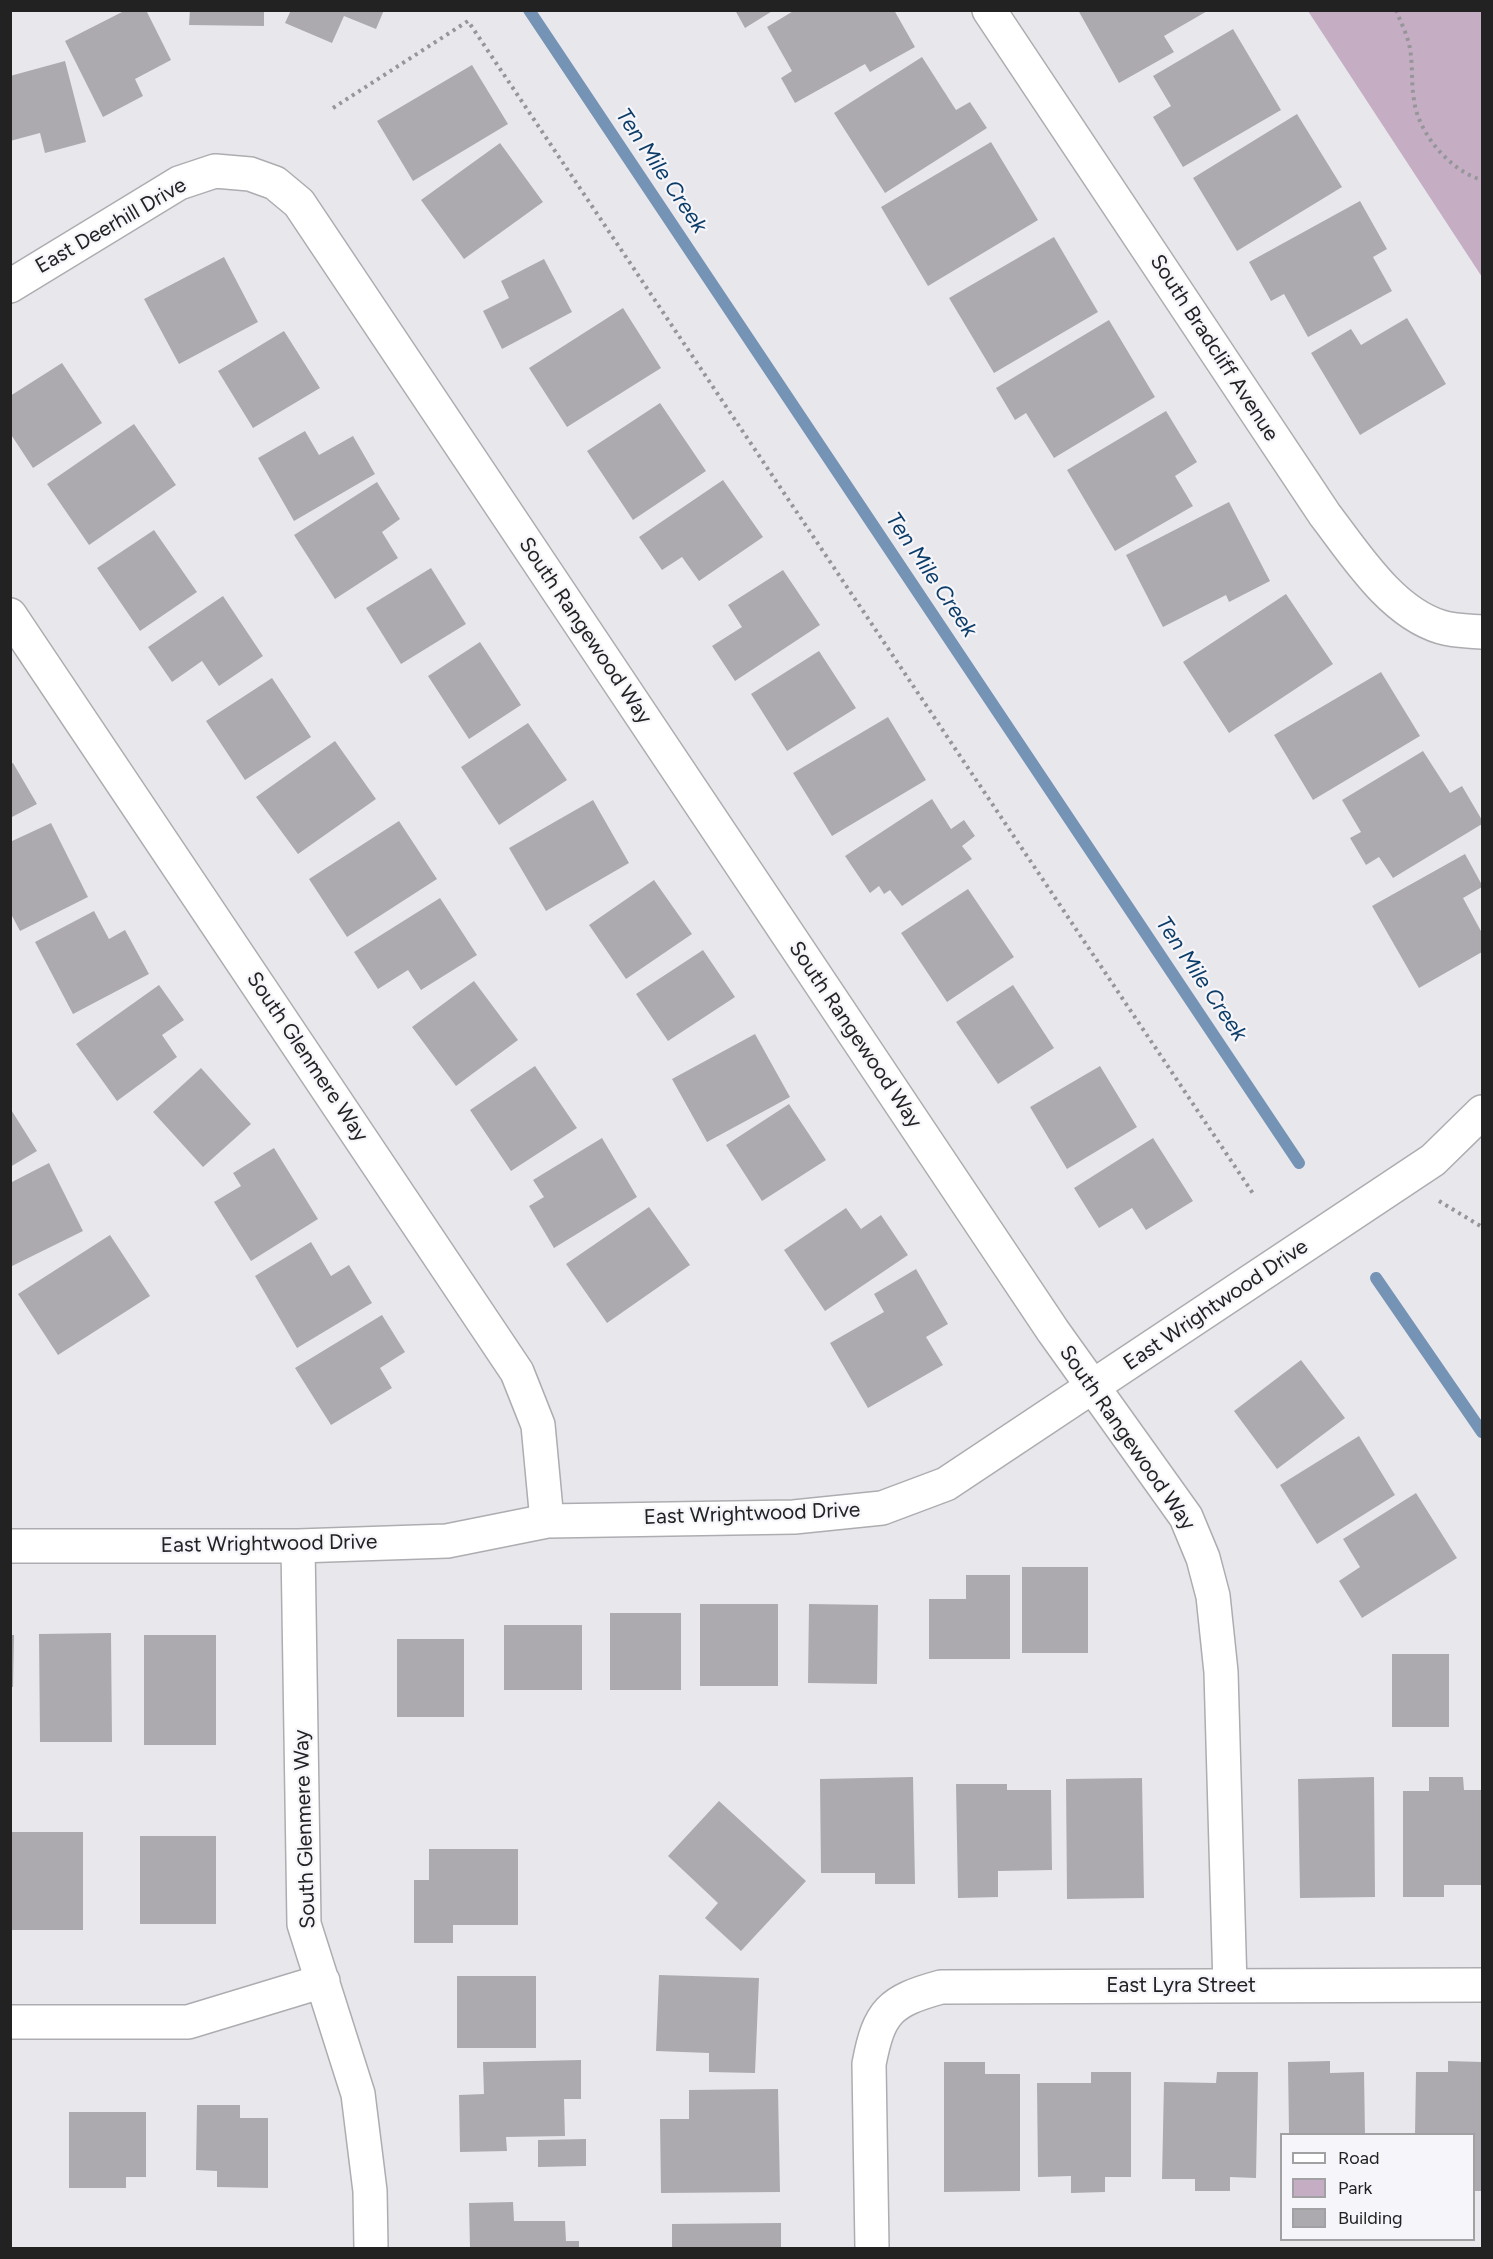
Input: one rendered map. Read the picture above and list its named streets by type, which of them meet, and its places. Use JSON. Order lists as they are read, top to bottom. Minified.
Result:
{"streets":{"street":["East Deerhill Drive","South Bradcliff Avenue","South Rangewood Way","South Glenmere Way","East Wrightwood Drive","East Lyra Street"]},"crossings":[["East Deerhill Drive","South Rangewood Way"],["South Rangewood Way","East Wrightwood Drive"],["South Rangewood Way","East Lyra Street"],["South Glenmere Way","East Wrightwood Drive"]],"water":["Ten Mile Creek"],"legend":["Road","Park","Building"]}
